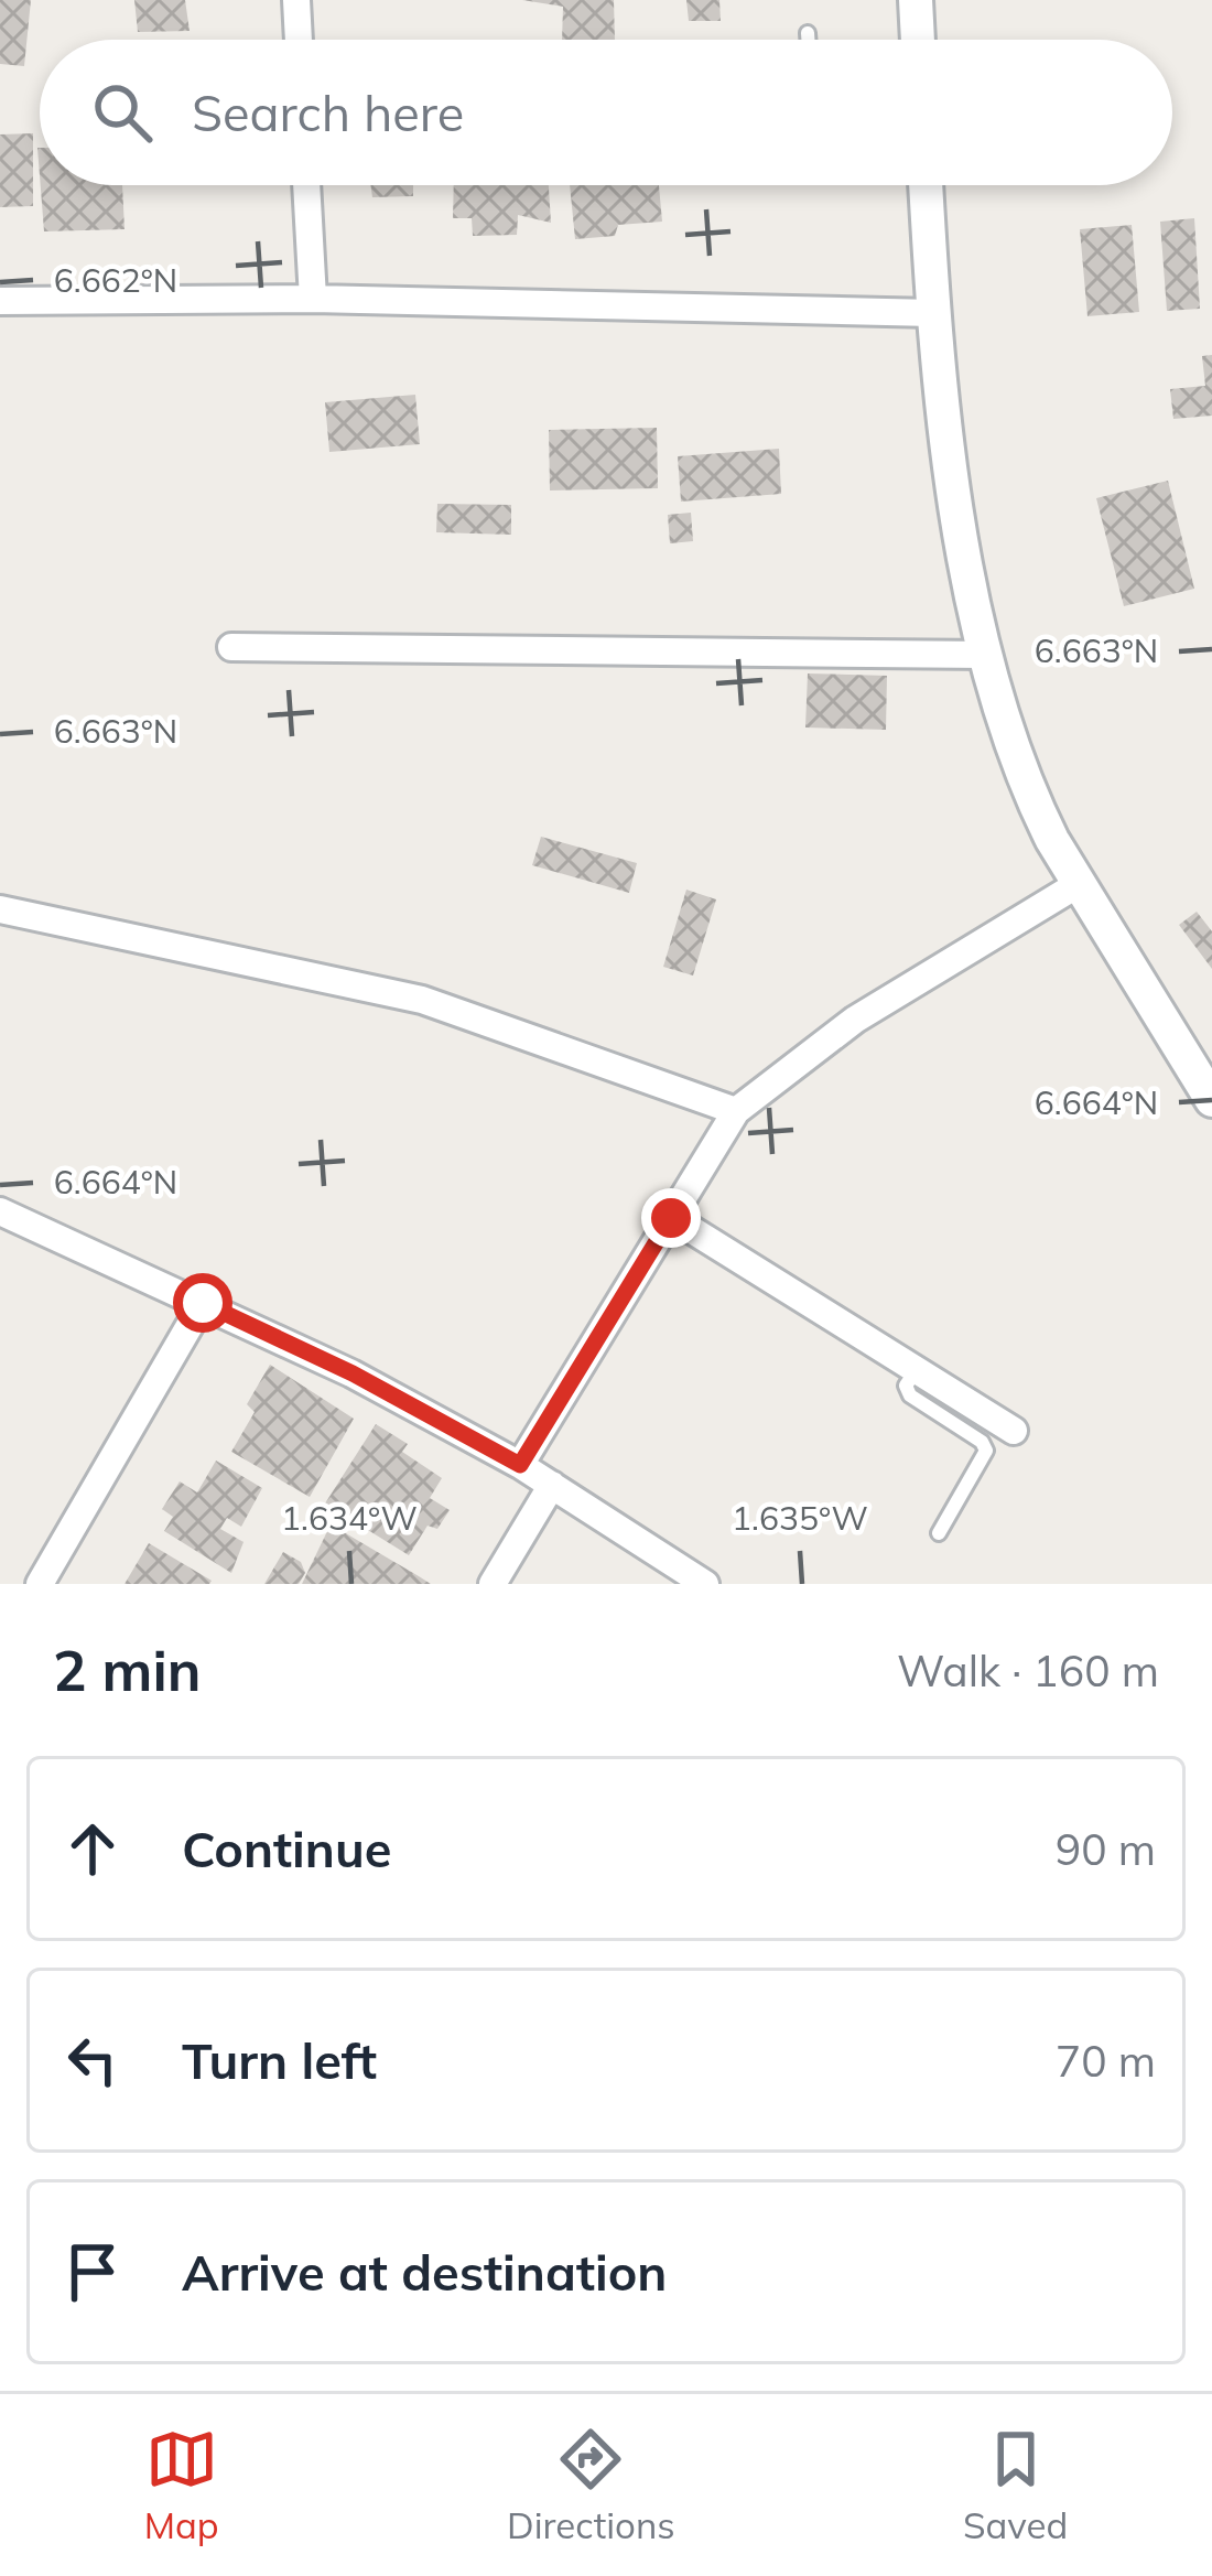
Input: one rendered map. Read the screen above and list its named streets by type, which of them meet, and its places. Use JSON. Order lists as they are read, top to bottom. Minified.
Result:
{"page":{"search":"Search here","heading":["2 min","Walk · 160 m"],"list":[["Continue","90 m"],["Turn left","70 m"],"Arrive at destination"],"nav":["Map","Directions","Saved"]},"coordinates":["6.662°N","6.663°N","6.664°N","1.634°W","1.635°W"]}
